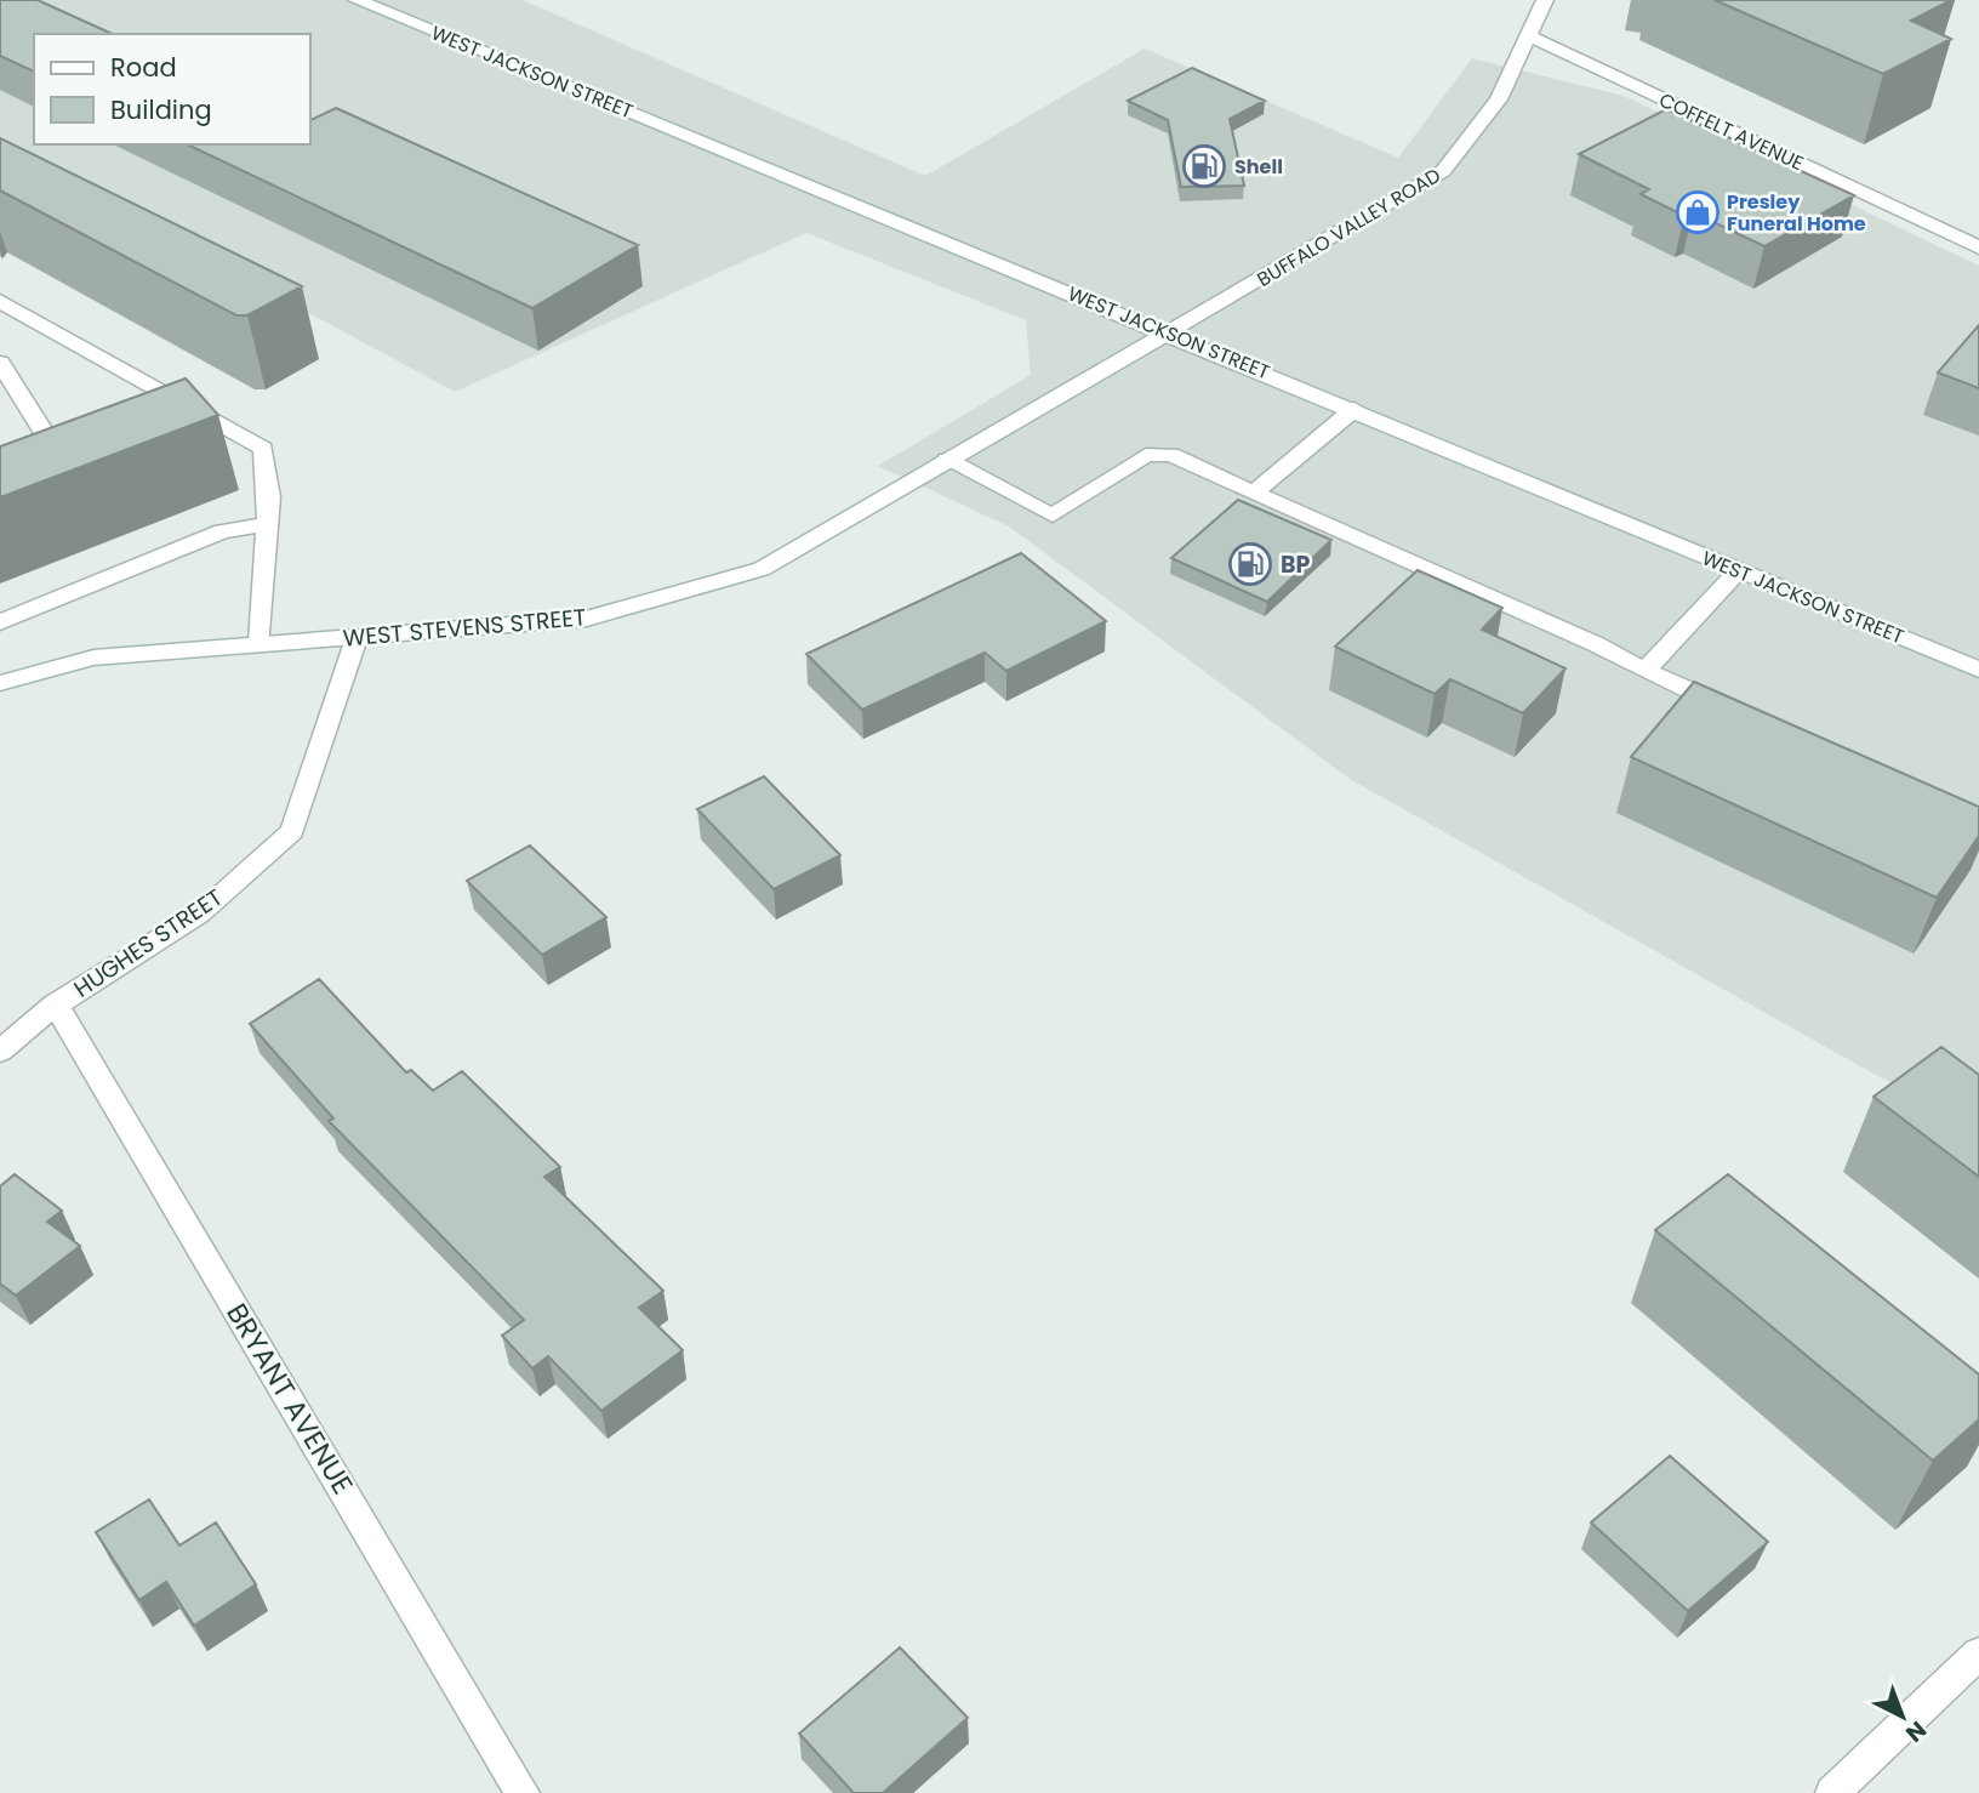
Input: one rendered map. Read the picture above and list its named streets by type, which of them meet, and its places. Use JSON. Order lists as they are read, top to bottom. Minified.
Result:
{"streets":{"street":["WEST JACKSON STREET","COFFELT AVENUE","BUFFALO VALLEY ROAD","WEST STEVENS STREET","HUGHES STREET","BRYANT AVENUE"]},"crossings":[["WEST JACKSON STREET","BUFFALO VALLEY ROAD"],["WEST JACKSON STREET","WEST STEVENS STREET"],["COFFELT AVENUE","BUFFALO VALLEY ROAD"],["BUFFALO VALLEY ROAD","WEST STEVENS STREET"],["WEST STEVENS STREET","HUGHES STREET"],["HUGHES STREET","BRYANT AVENUE"]],"places":{"fuel station":["Shell","BP"],"shop":["Presley Funeral Home"]},"legend":["Road","Building"],"north":"bottom right"}
